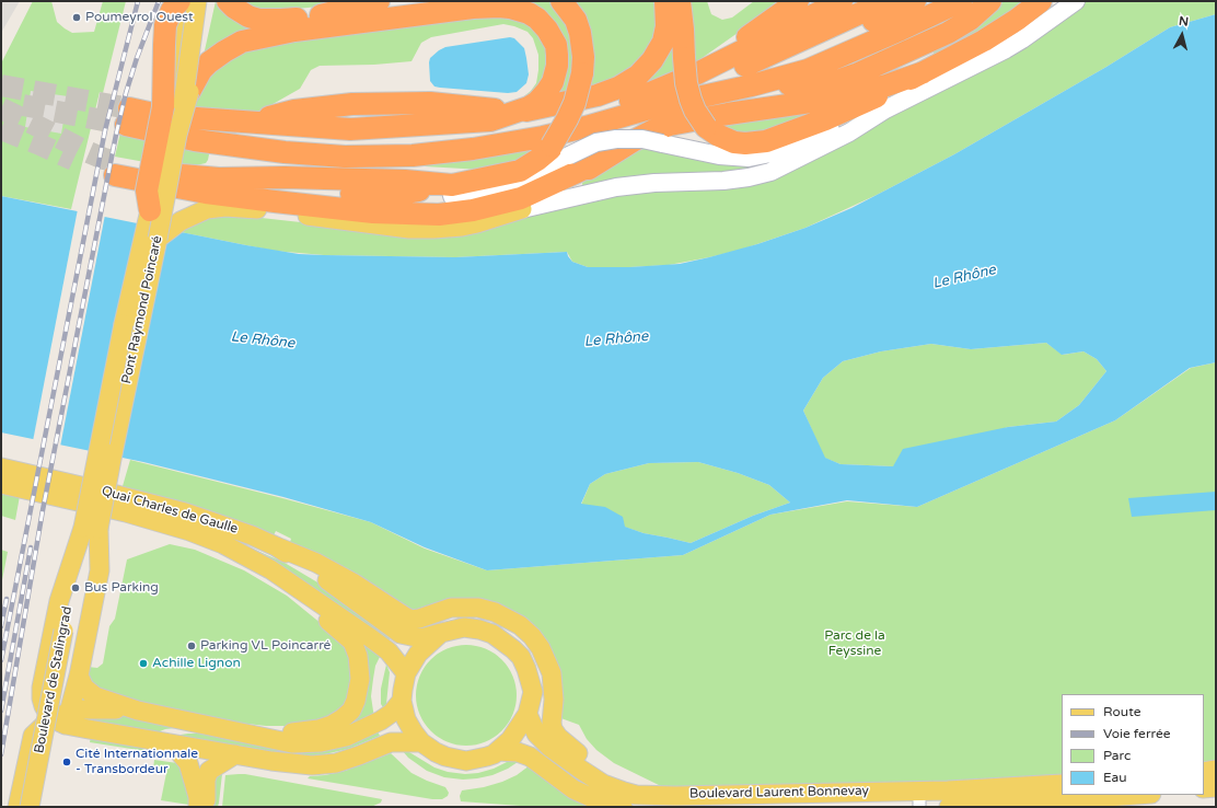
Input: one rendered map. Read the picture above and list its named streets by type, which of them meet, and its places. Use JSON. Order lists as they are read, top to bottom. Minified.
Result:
{"streets":{"main road":["Pont Raymond Poincaré","Quai Charles de Gaulle","Boulevard de Stalingrad","Boulevard Laurent Bonnevay"]},"crossings":[["Pont Raymond Poincaré","Boulevard de Stalingrad"],["Quai Charles de Gaulle","Boulevard Laurent Bonnevay"]],"water":["Le Rhône"],"parks":["Parc de la Feyssine"],"places":["Poumeyrol Ouest","Bus Parking","Parking VL Poincarré","Achille Lignon","Cité Internationnale - Transbordeur"],"legend":["Route","Voie ferrée","Parc","Eau"],"north":"top"}
